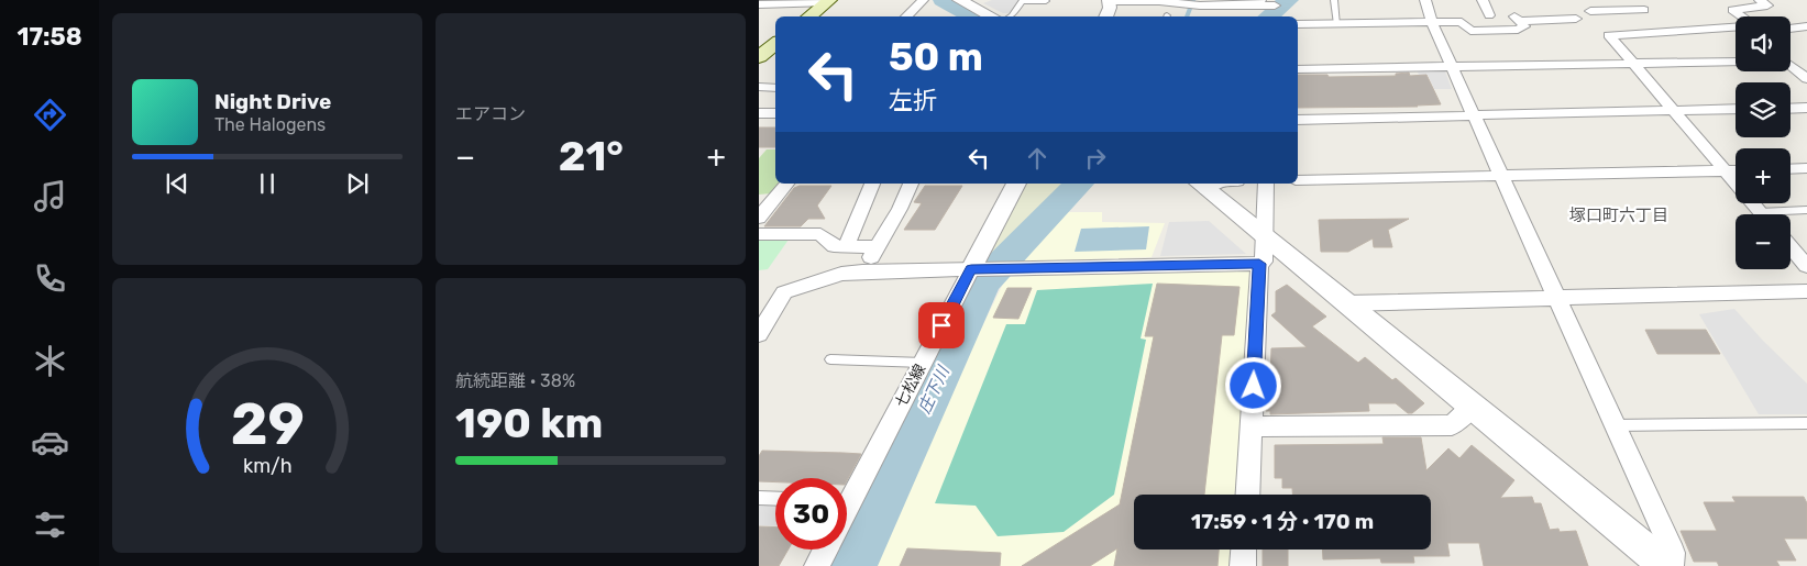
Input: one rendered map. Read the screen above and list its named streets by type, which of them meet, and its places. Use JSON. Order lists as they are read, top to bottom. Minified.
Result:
{"streets":{"street":["七松線"]},"districts":["塚口町六丁目"],"water":["庄下川"],"page":{"tabs":"17:58","tile":["エアコン",["航続距離 · 38%","190 km"]],"map_buttons":["+","−"],"turn":["50 m","左折"],"song":["Night Drive","The Halogens"],"heat":["−","21°","+"],"limit":"30","trip":"17:59 · 1 分 · 170 m","gauge":["29","km/h"]}}
